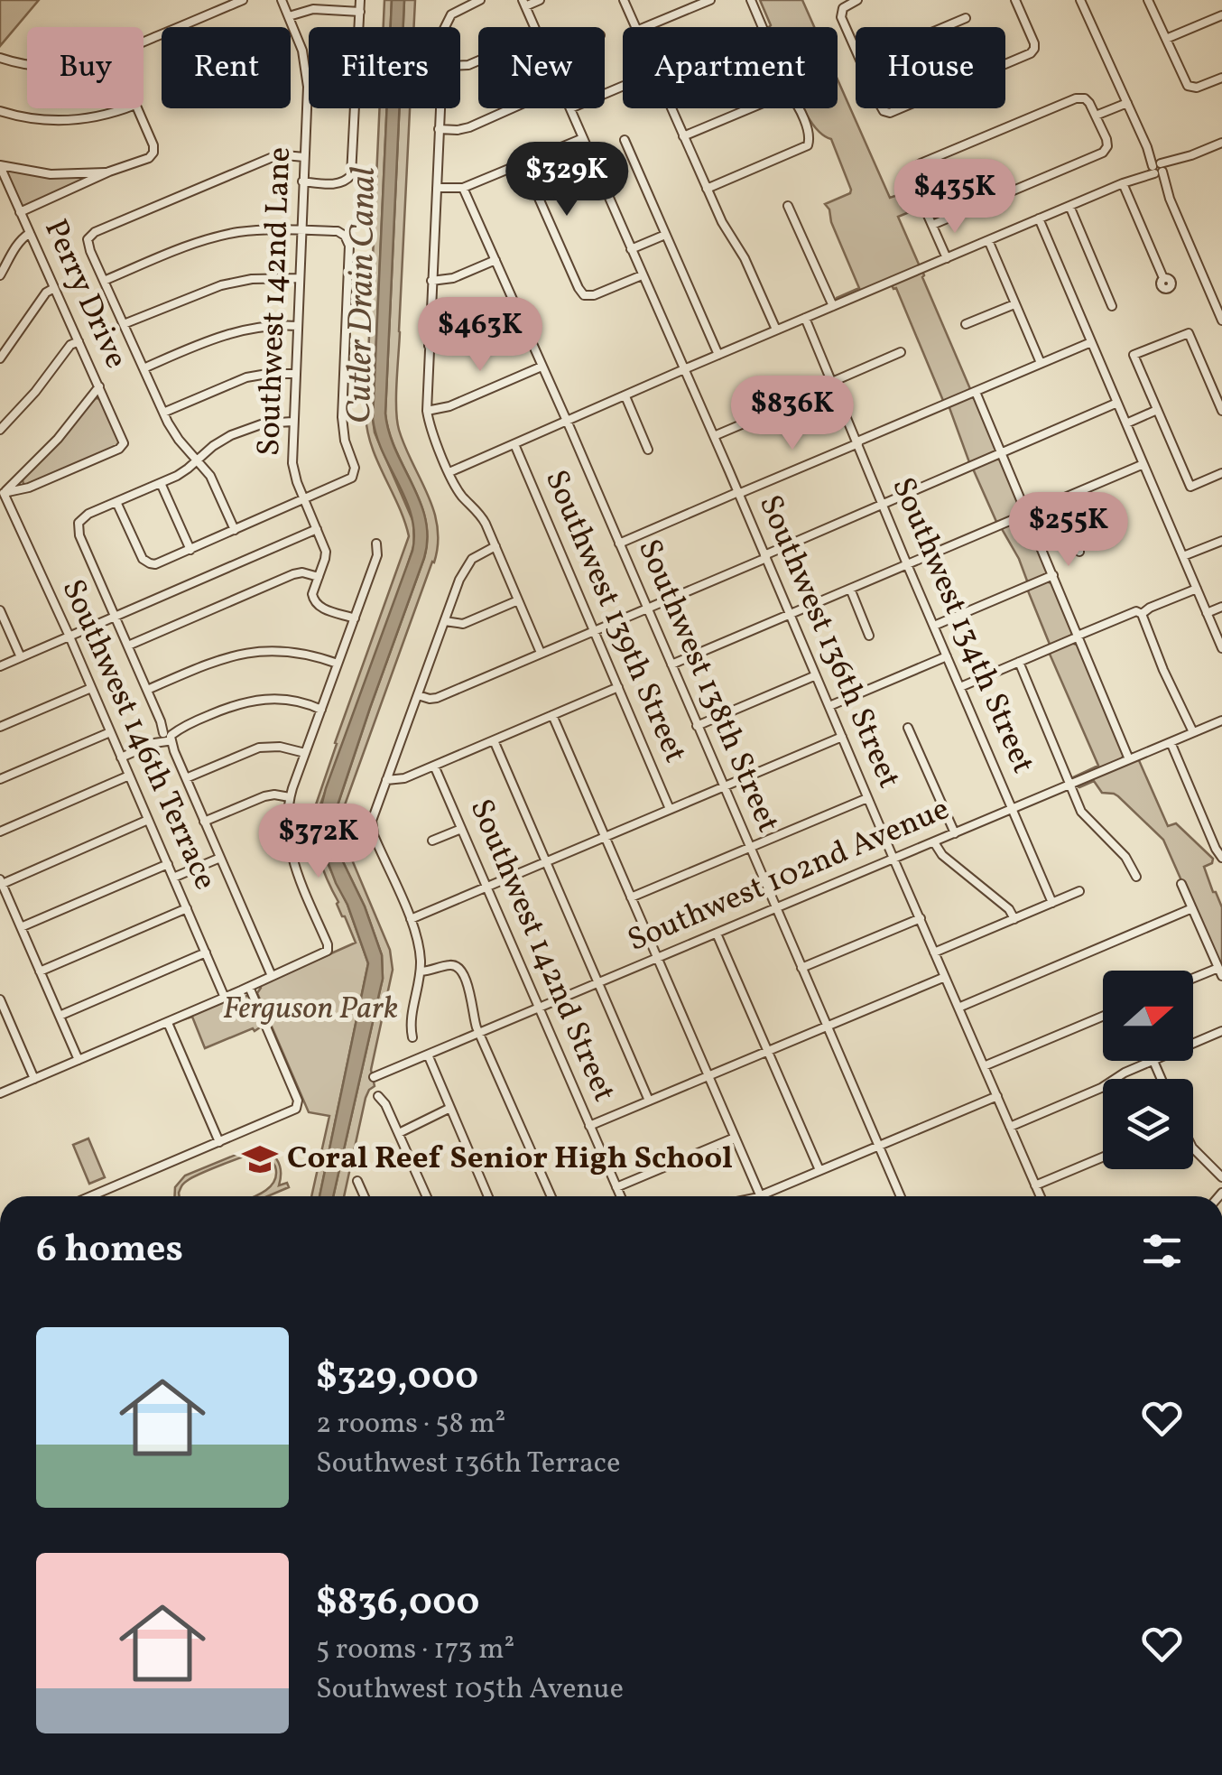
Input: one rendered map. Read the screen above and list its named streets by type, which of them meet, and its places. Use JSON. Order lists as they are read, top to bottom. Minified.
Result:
{"streets":{"street":["Perry Drive","Southwest 142nd Lane","Southwest 139th Street","Southwest 134th Street","Southwest 136th Street","Southwest 138th Street","Southwest 146th Terrace","Southwest 102nd Avenue","Southwest 142nd Street"]},"crossings":[["Perry Drive","Southwest 146th Terrace"],["Southwest 134th Street","Southwest 102nd Avenue"],["Southwest 136th Street","Southwest 102nd Avenue"],["Southwest 138th Street","Southwest 102nd Avenue"],["Southwest 102nd Avenue","Southwest 142nd Street"]],"water":["Cutler Drain Canal"],"parks":["Ferguson Park"],"places":{"school or university":["Coral Reef Senior High School"]},"north":"right","page":{"chip":["Buy","Rent","Filters","New","Apartment","House"],"price":["$329K","$435K","$463K","$836K","$255K","$372K"],"heading":"6 homes","list":[{"name":"$329,000","note":"2 rooms · 58 m² · Southwest 136th Terrace"},{"name":"$836,000","note":"5 rooms · 173 m² · Southwest 105th Avenue"}]}}
